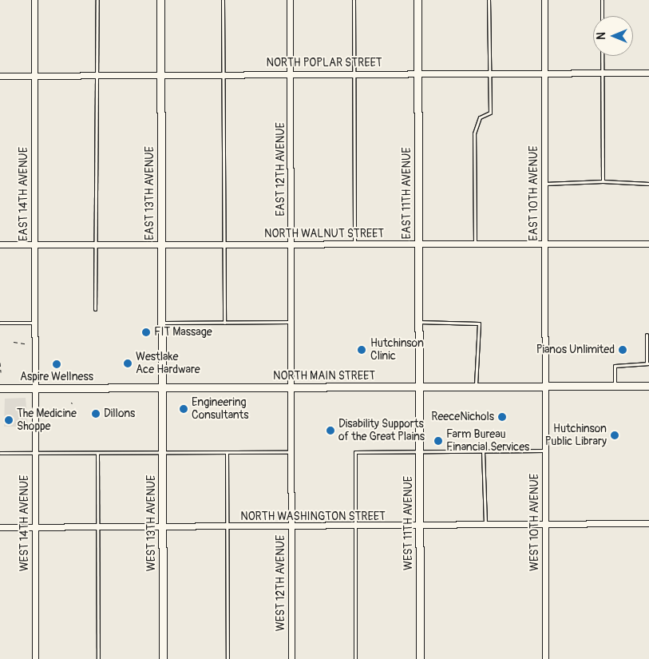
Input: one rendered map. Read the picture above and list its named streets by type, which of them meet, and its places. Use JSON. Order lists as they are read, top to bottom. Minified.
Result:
{"streets":{"street":["NORTH POPLAR STREET","EAST 12TH AVENUE","EAST 13TH AVENUE","EAST 11TH AVENUE","EAST 10TH AVENUE","EAST 14TH AVENUE","NORTH WALNUT STREET","NORTH MAIN STREET","NORTH WASHINGTON STREET","WEST 10TH AVENUE","WEST 14TH AVENUE","WEST 13TH AVENUE","WEST 11TH AVENUE","WEST 12TH AVENUE"]},"crossings":[["NORTH POPLAR STREET","EAST 12TH AVENUE"],["NORTH POPLAR STREET","EAST 13TH AVENUE"],["NORTH POPLAR STREET","EAST 11TH AVENUE"],["NORTH POPLAR STREET","EAST 10TH AVENUE"],["NORTH POPLAR STREET","EAST 14TH AVENUE"],["EAST 12TH AVENUE","NORTH WALNUT STREET"],["EAST 12TH AVENUE","NORTH MAIN STREET"],["EAST 12TH AVENUE","WEST 12TH AVENUE"],["EAST 13TH AVENUE","NORTH WALNUT STREET"],["EAST 13TH AVENUE","NORTH MAIN STREET"],["EAST 13TH AVENUE","WEST 13TH AVENUE"],["EAST 11TH AVENUE","NORTH WALNUT STREET"],["EAST 11TH AVENUE","NORTH MAIN STREET"],["EAST 11TH AVENUE","WEST 11TH AVENUE"],["EAST 10TH AVENUE","NORTH WALNUT STREET"],["EAST 10TH AVENUE","NORTH MAIN STREET"],["EAST 10TH AVENUE","WEST 10TH AVENUE"],["EAST 14TH AVENUE","NORTH WALNUT STREET"],["EAST 14TH AVENUE","NORTH MAIN STREET"],["EAST 14TH AVENUE","WEST 14TH AVENUE"],["NORTH MAIN STREET","WEST 10TH AVENUE"],["NORTH MAIN STREET","WEST 14TH AVENUE"],["NORTH MAIN STREET","WEST 13TH AVENUE"],["NORTH MAIN STREET","WEST 11TH AVENUE"],["NORTH MAIN STREET","WEST 12TH AVENUE"],["NORTH WASHINGTON STREET","WEST 10TH AVENUE"],["NORTH WASHINGTON STREET","WEST 14TH AVENUE"],["NORTH WASHINGTON STREET","WEST 13TH AVENUE"],["NORTH WASHINGTON STREET","WEST 11TH AVENUE"],["NORTH WASHINGTON STREET","WEST 12TH AVENUE"]],"places":["FIT Massage","Hutchinson Clinic","Pianos Unlimited","Westlake Ace Hardware","Aspire Wellness","Engineering Consultants","Dillons","ReeceNichols","The Medicine Shoppe","Disability Supports of the Great Plains","Hutchinson Public Library","Farm Bureau Financial Services"],"north":"left"}
